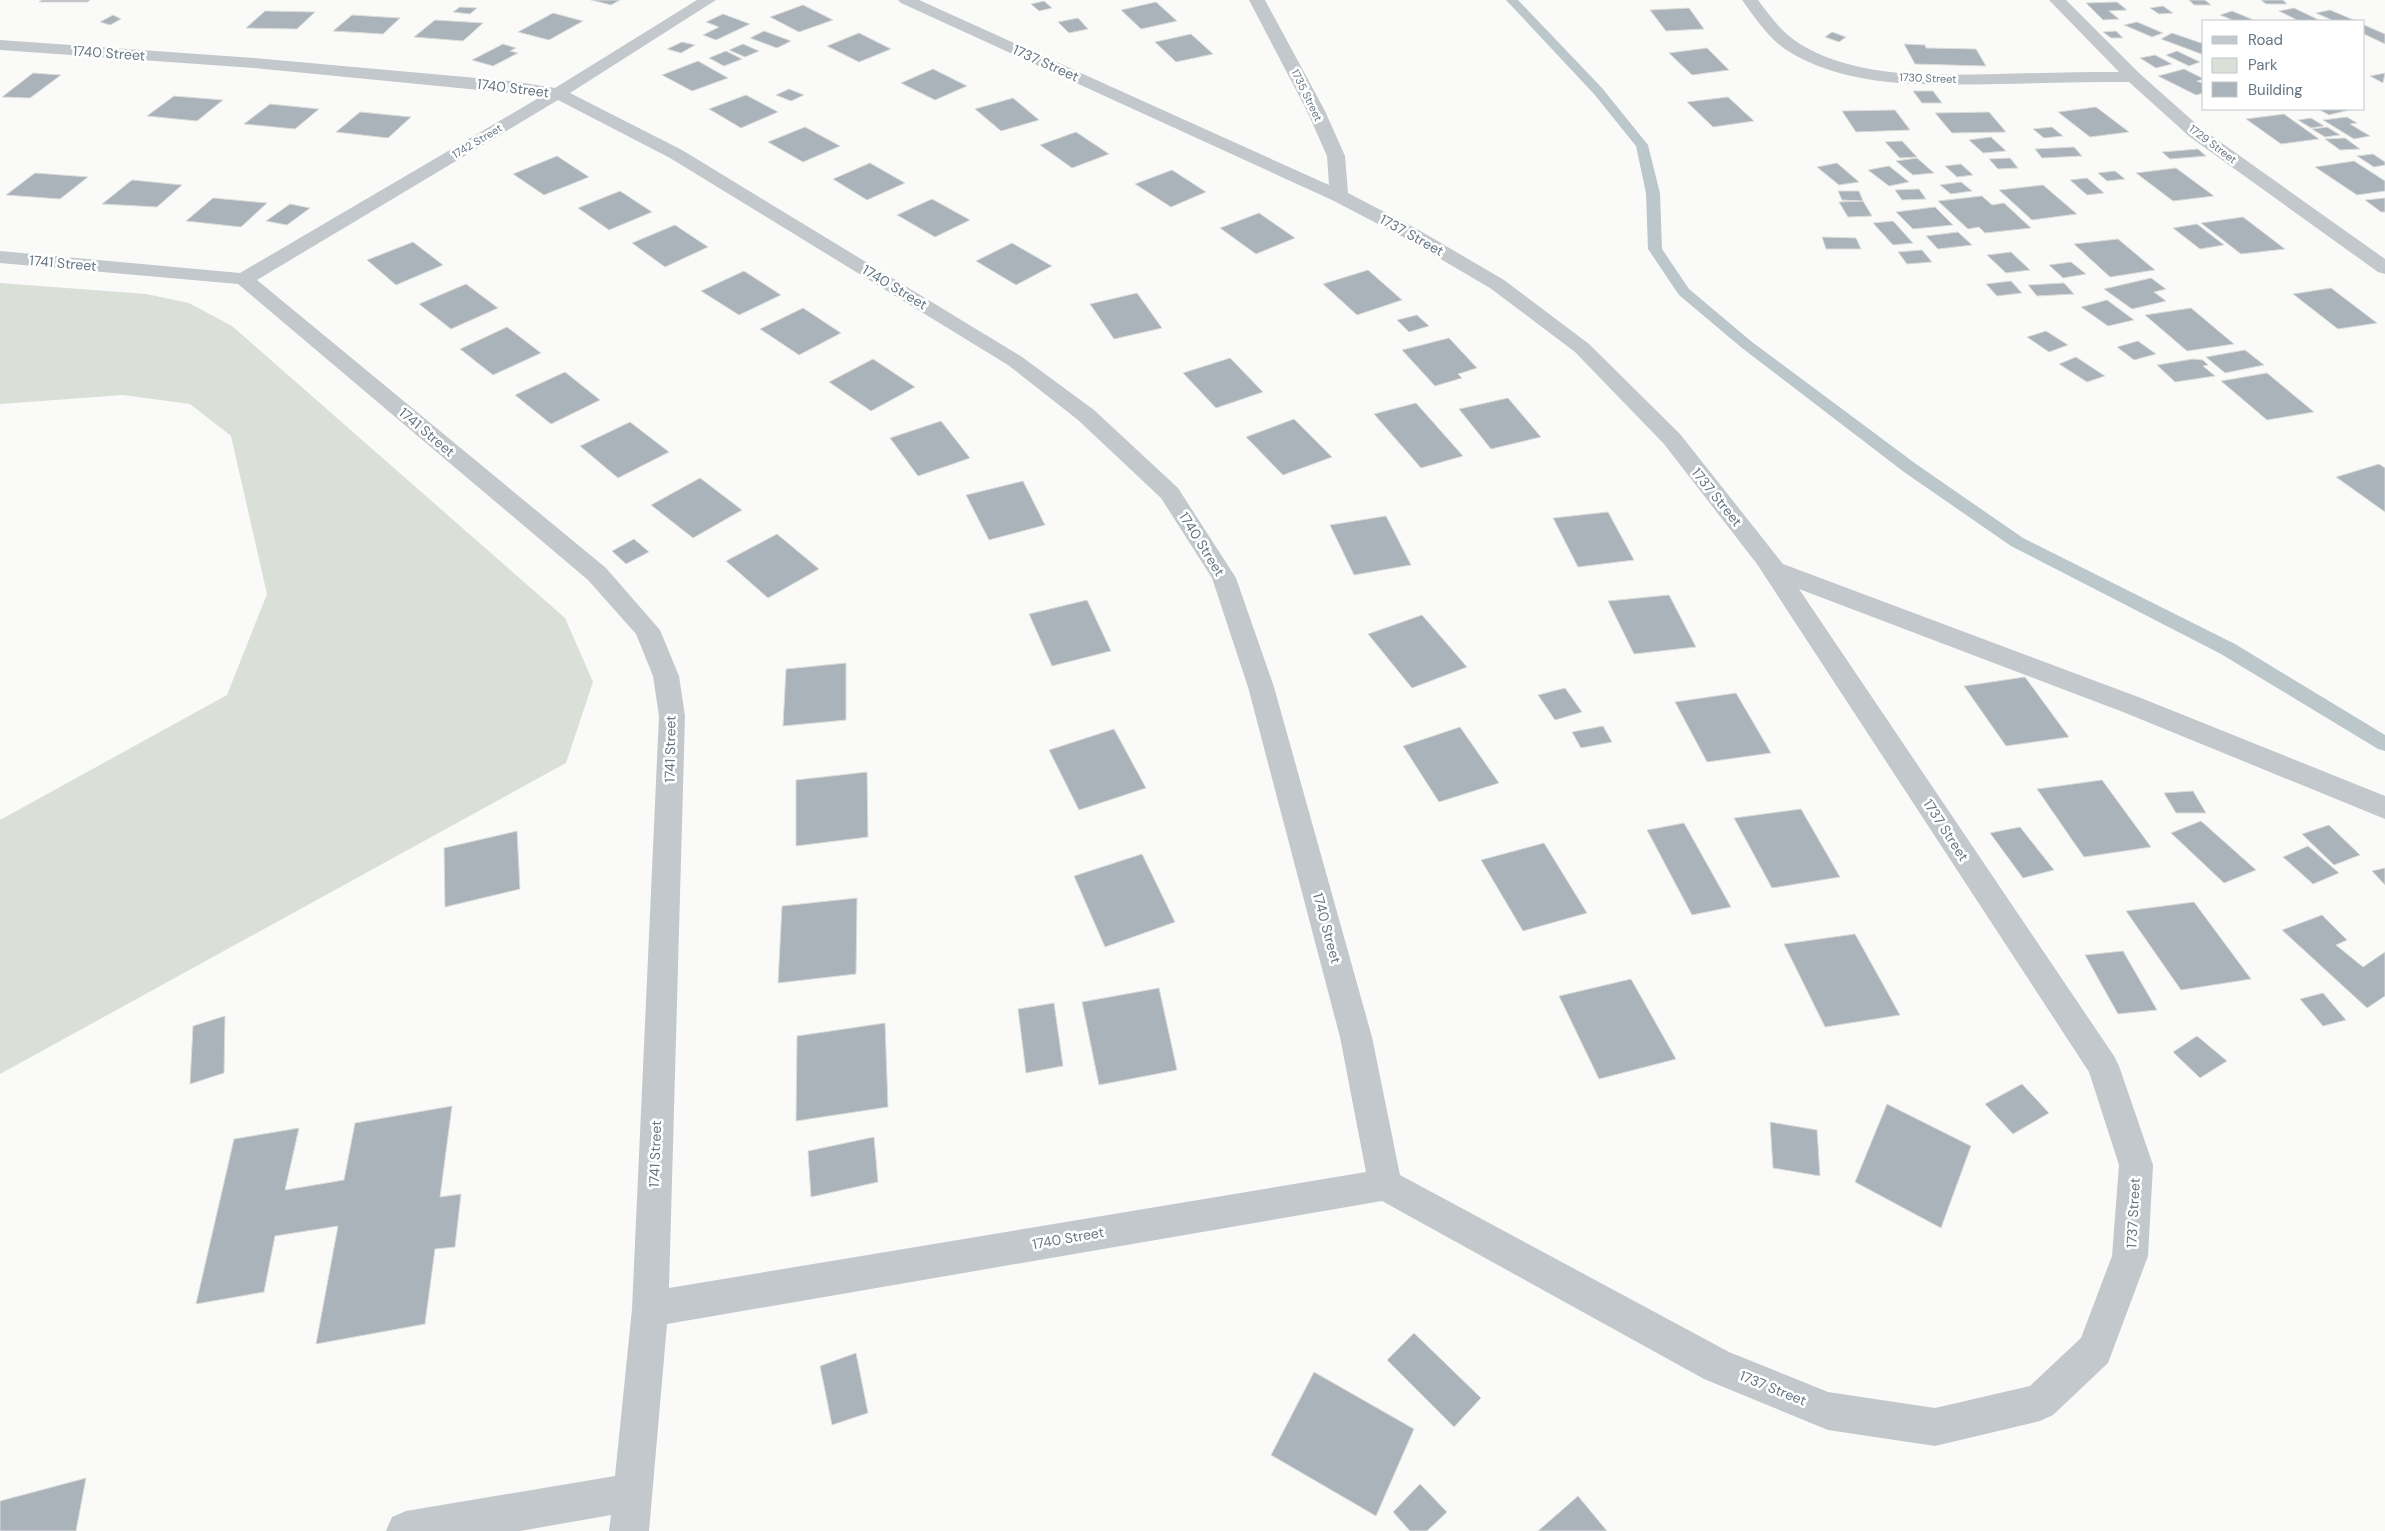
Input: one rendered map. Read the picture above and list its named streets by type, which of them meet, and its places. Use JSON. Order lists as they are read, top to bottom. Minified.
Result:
{"streets":{"street":["1740 Street","1737 Street","1730 Street","1735 Street","1742 Street","1729 Street","1741 Street"]},"crossings":[["1740 Street","1737 Street"],["1740 Street","1742 Street"],["1740 Street","1741 Street"],["1737 Street","1735 Street"],["1730 Street","1729 Street"],["1742 Street","1741 Street"]],"legend":["Road","Park","Building"]}
